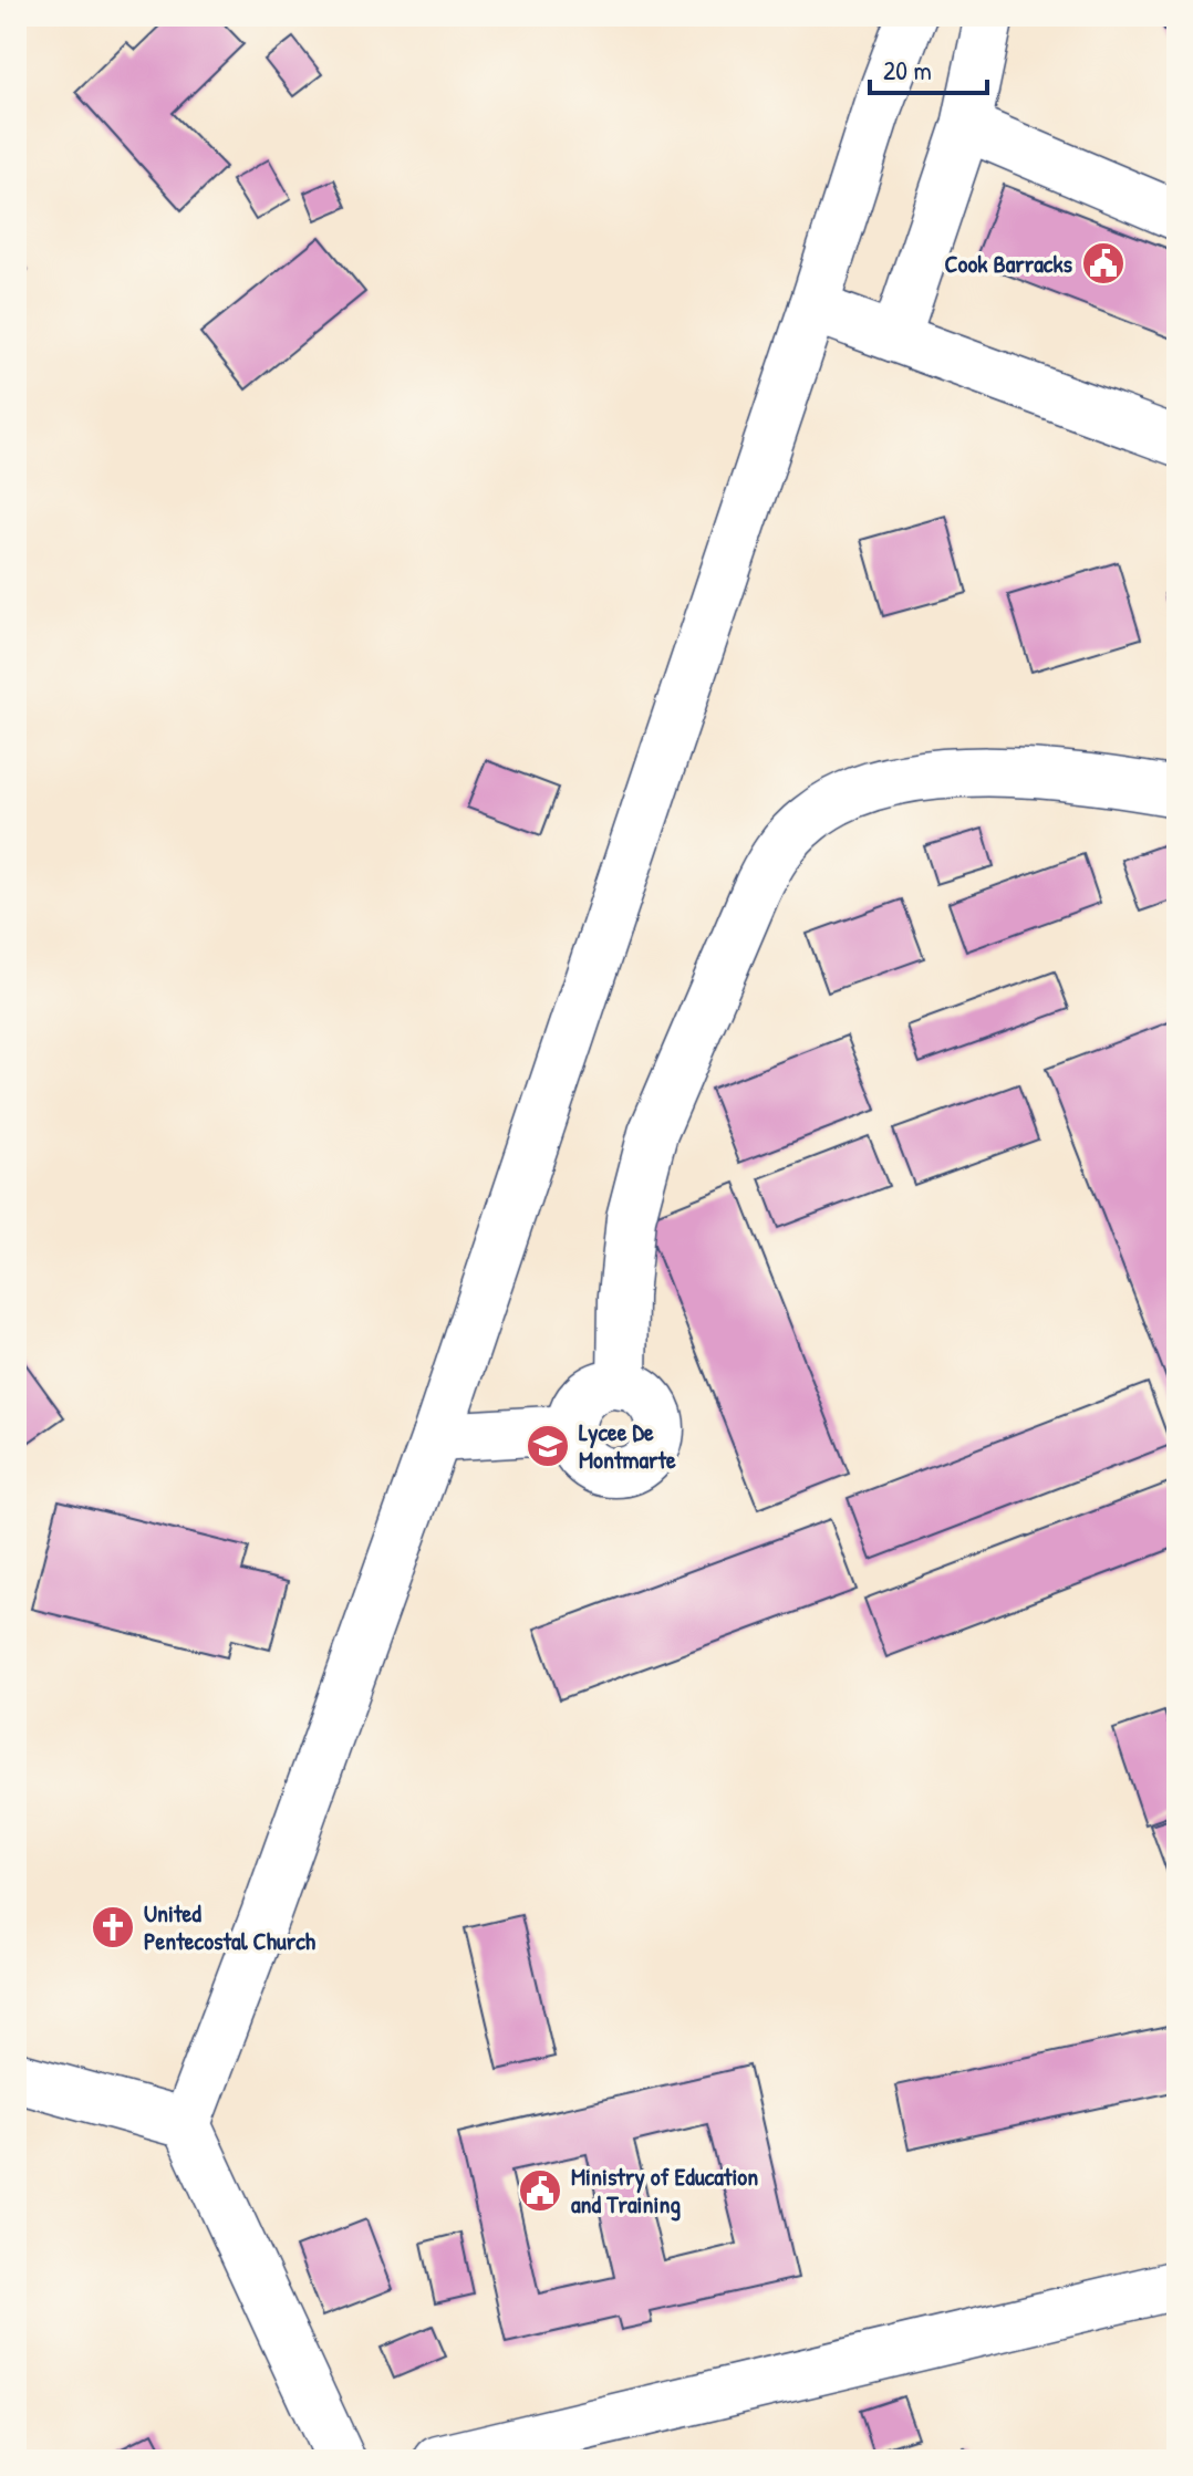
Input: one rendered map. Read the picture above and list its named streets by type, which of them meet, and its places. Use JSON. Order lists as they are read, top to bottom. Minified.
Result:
{"places":{"public building":["Cook Barracks","Ministry of Education and Training"],"school or university":["Lycee De Montmarte"],"church":["United Pentecostal Church"]},"scale_bar":"20 m"}
